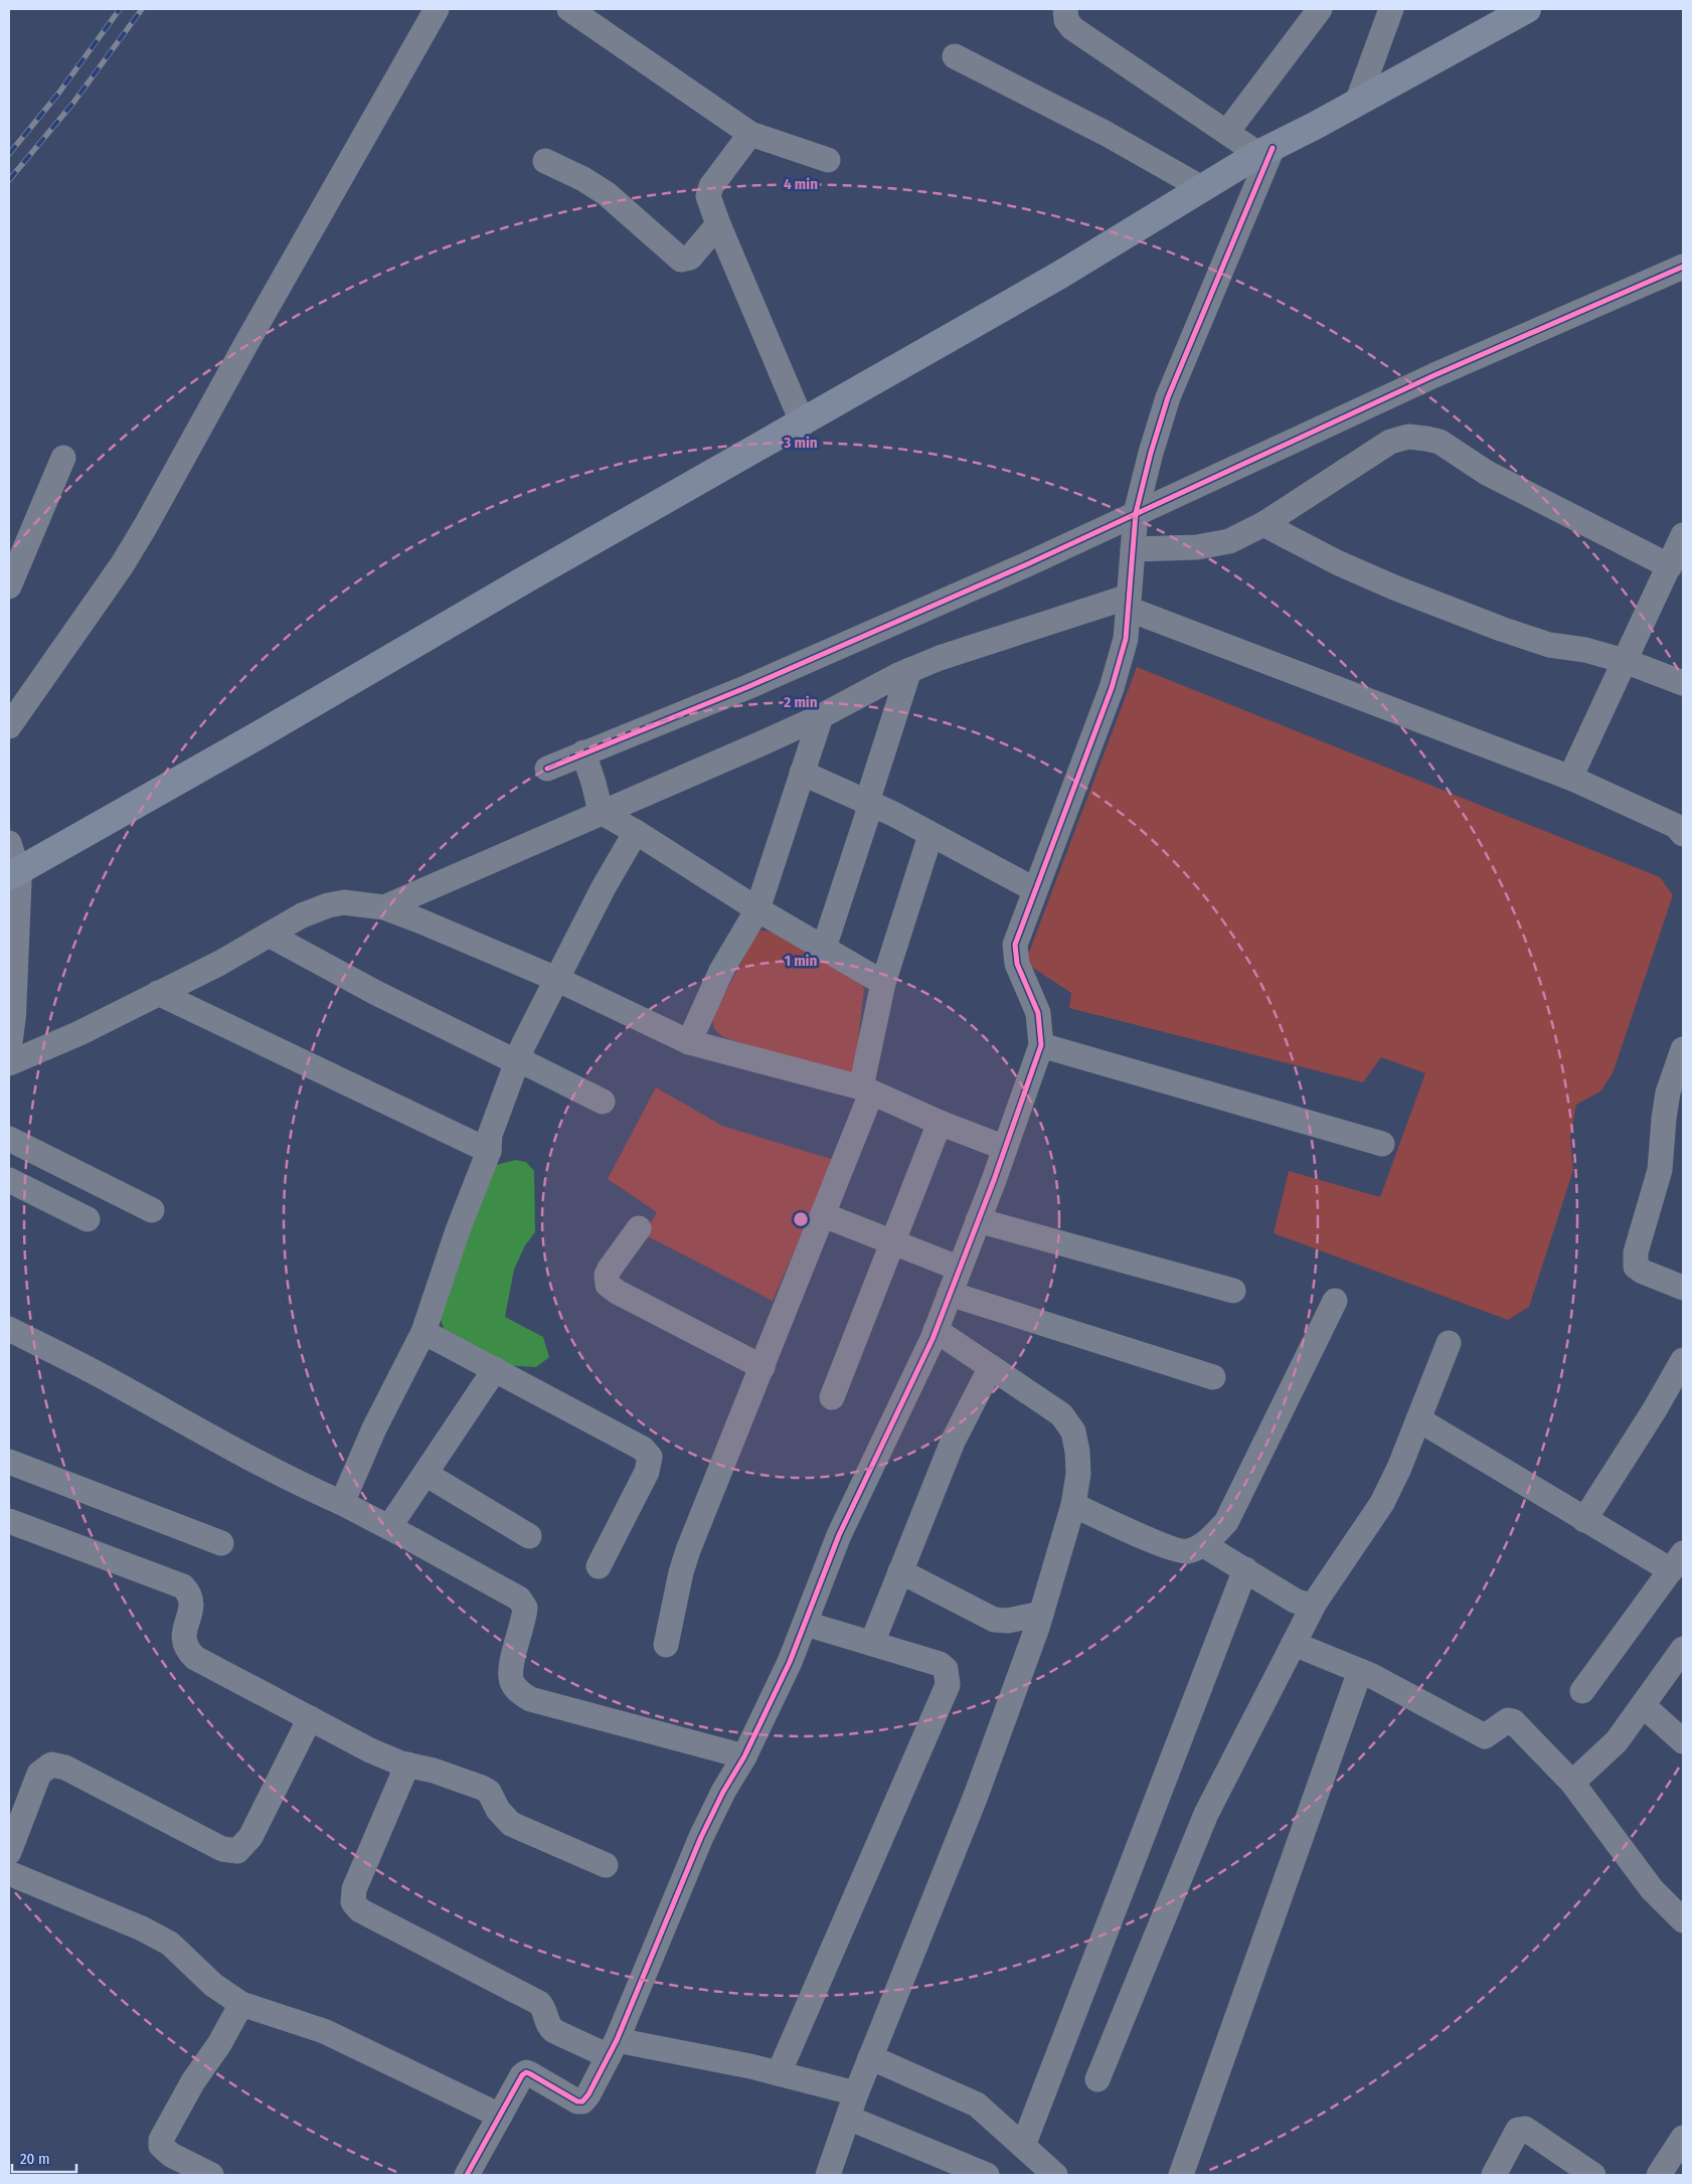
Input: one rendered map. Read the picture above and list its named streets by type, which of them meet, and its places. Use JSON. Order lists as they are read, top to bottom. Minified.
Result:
{"scale_bar":"20 m","rings":["4 min","3 min","2 min","1 min"]}
